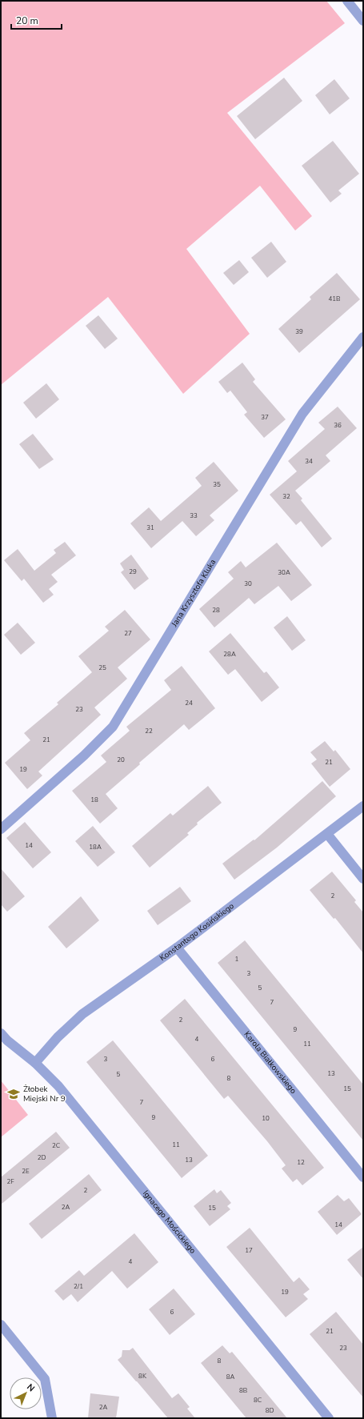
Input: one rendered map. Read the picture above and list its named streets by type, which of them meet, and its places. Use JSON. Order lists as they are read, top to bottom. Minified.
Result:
{"streets":{"street":["Jana Krzysztofa Kluka","Konstantego Kosińskiego","Karola Białkowskiego","Ignacego Mościckiego"]},"crossings":[["Konstantego Kosińskiego","Karola Białkowskiego"],["Konstantego Kosińskiego","Ignacego Mościckiego"]],"places":{"school or university":["Żłobek Miejski Nr 9"]},"house_numbers":["41B","39","37","36","34","35","32","33","31","29","30A","30","28","27","28A","25","24","23","22","21","20","21","19","18","14","18A","2","1","3","5","7","2","9","4","11","3","6","13","5","8","15","7","9","10","11","2C","2D","13","12","2E","2F","2","2A","15","14","17","4","2/1","19","6","21","23","8","8K","8A","8B","8C","2A","8D"],"scale_bar":"20 m","north":"top right"}
